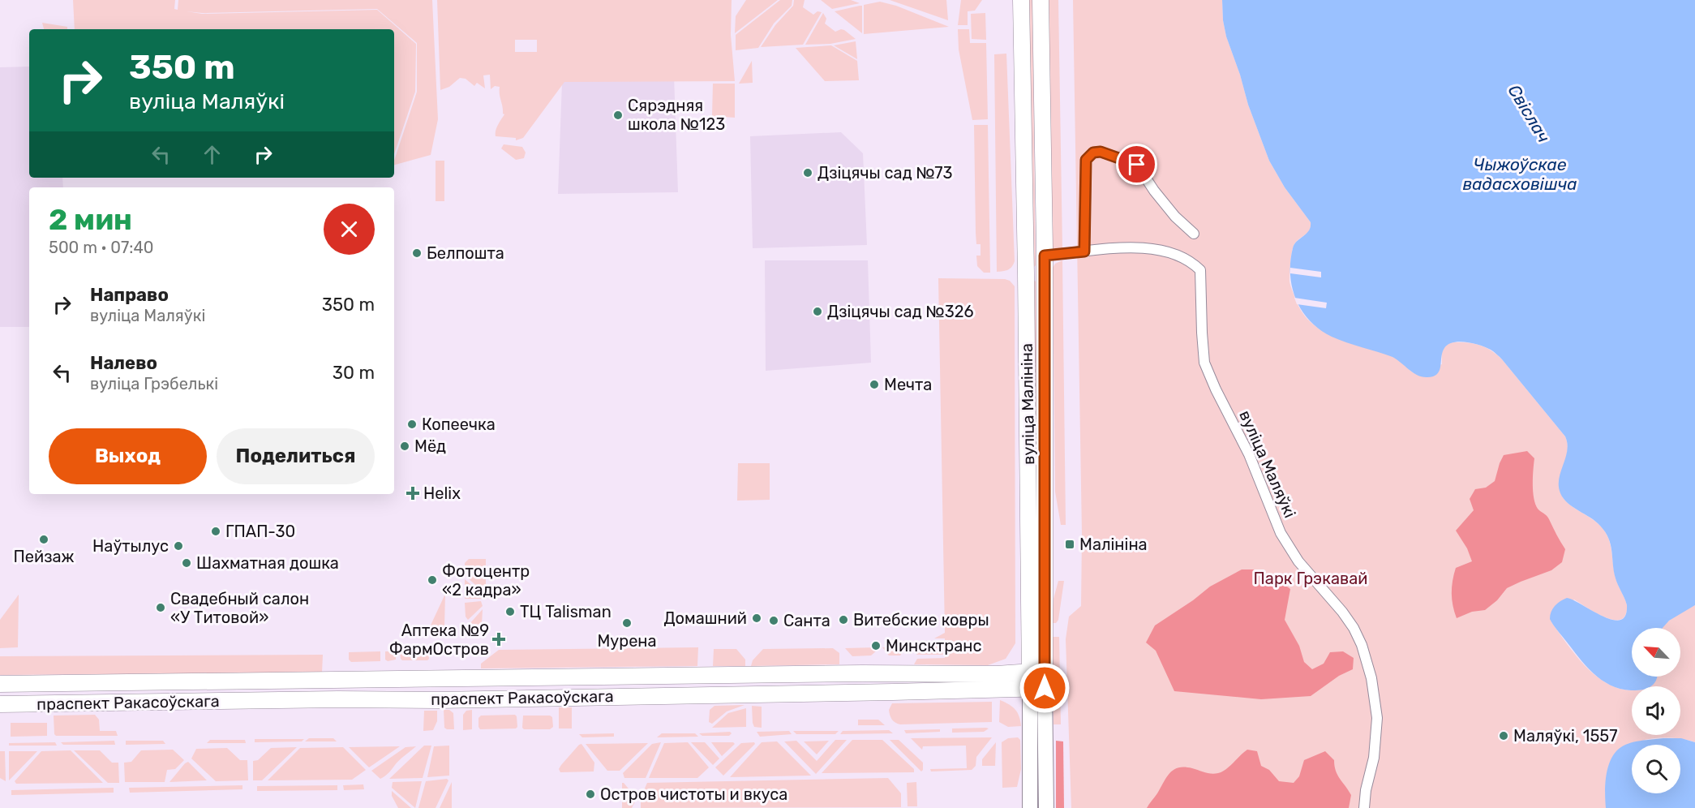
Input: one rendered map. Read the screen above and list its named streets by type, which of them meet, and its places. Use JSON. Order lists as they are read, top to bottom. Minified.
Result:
{"streets":{"main road":["вуліца Малініна","праспект Ракасоўскага"],"street":["вуліца Маляўкі"]},"crossings":[["вуліца Малініна","вуліца Маляўкі"],["вуліца Малініна","праспект Ракасоўскага"]],"water":["Свіслач","Чыжоўскае вадасховішча"],"parks":["Парк Грэкавай"],"places":{"other":["Сярэдняя школа №123","Дзіцячы сад №73","Белпошта","Дзіцячы сад №326","Мечта","Копеечка","Мёд","ГПАП-30","Пейзаж","Наўтылус","Шахматная дошка","Фотоцентр «2 кадра»","Свадебный салон «У Титовой»","ТЦ Talisman","Домашний","Витебские ковры","Санта","Мурена","Минсктранс","Маляўкі, 1557","Остров чистоты и вкуса"],"health":["Helix","Аптека №9 ФармОстров"],"transit":["Малініна"]},"north":"top left","page":{"turn":["350 m","вуліца Маляўкі"],"heading":["2 мин","500 m · 07:40"],"list":[{"name":"Направо","note":"вуліца Маляўкі","value":"350 m"},{"name":"Налево","note":"вуліца Грэбелькі","value":"30 m"}],"buttons":["Выход","Поделиться"]}}
